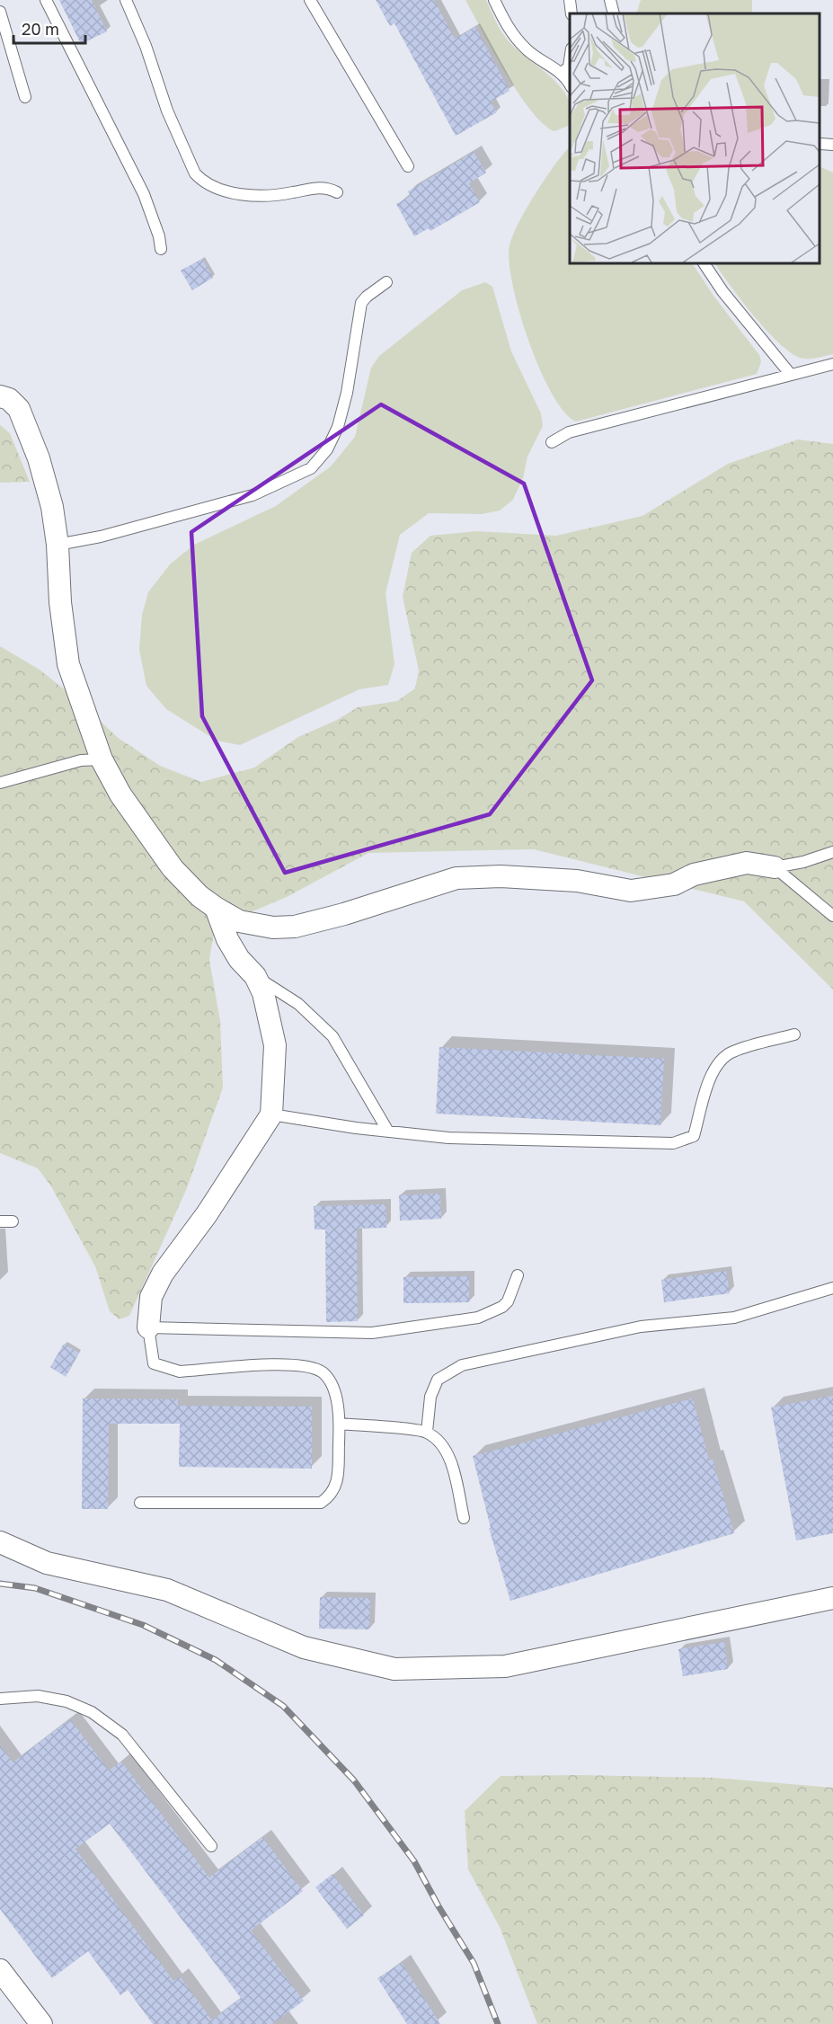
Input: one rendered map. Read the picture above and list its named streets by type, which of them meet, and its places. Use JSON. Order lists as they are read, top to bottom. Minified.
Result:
{"scale_bar":"20 m"}
